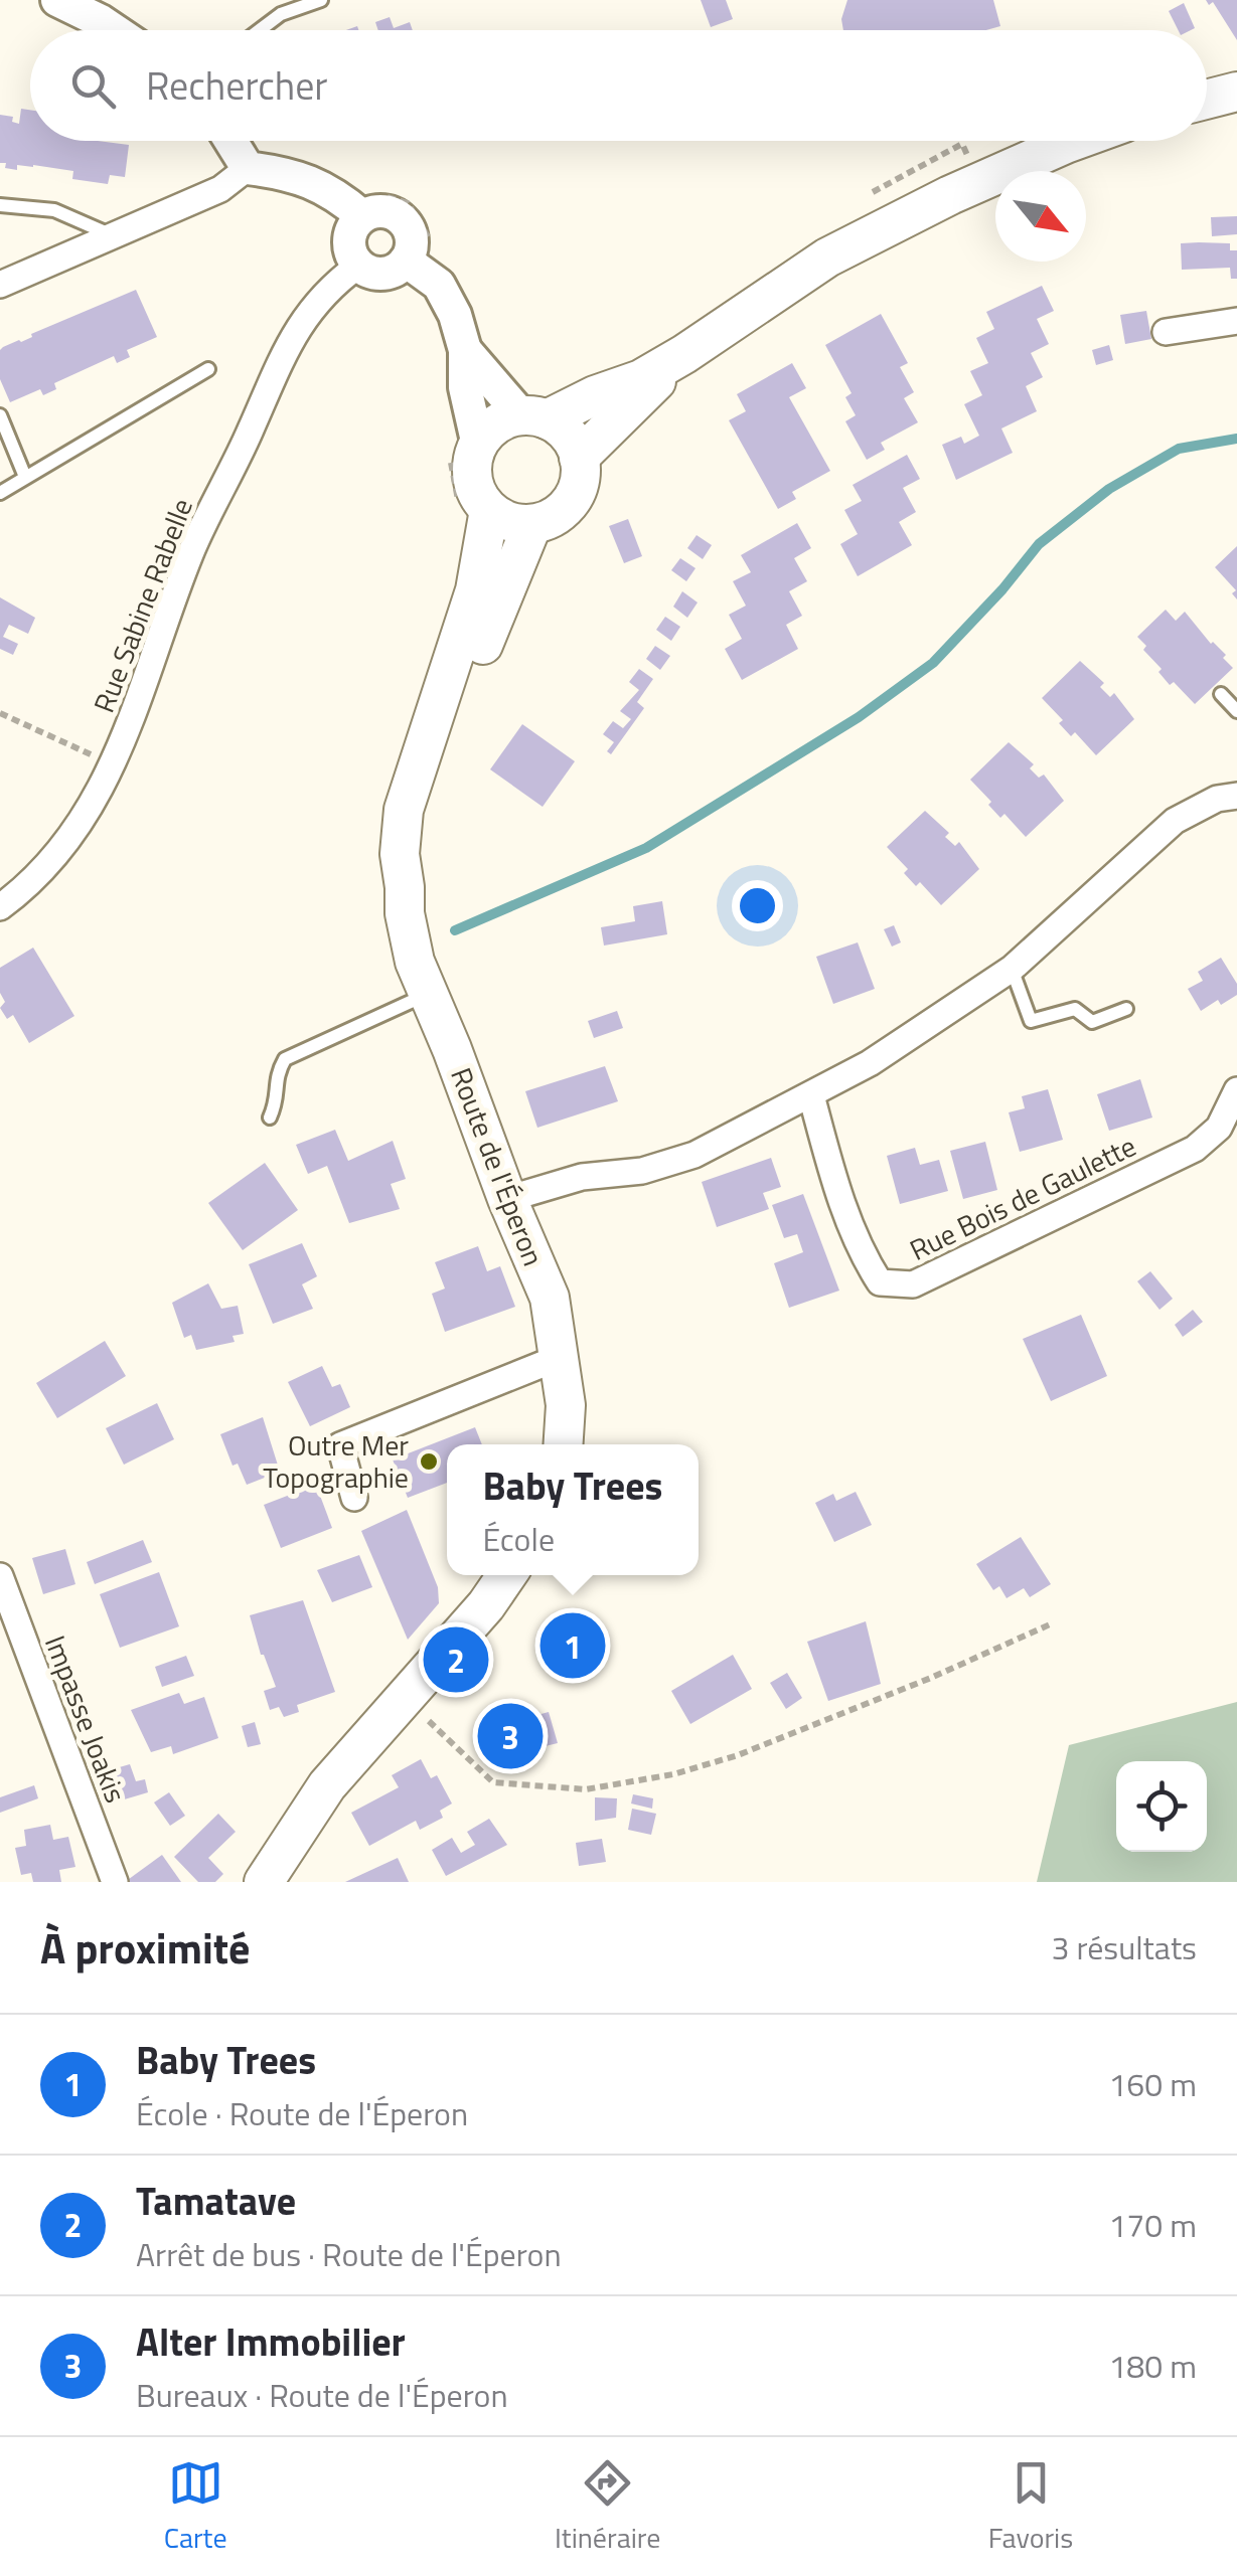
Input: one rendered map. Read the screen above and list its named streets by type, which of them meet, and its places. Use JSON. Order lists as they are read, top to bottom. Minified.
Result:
{"streets":{"main road":["Route de l'Éperon"],"street":["Rue Sabine Rabelle","Rue Bois de Gaulette","Impasse Joakis"]},"places":["Outre Mer Topographie"],"north":"bottom right","page":{"search":"Rechercher","popup":["Baby Trees","École"],"pins":["1","2","3"],"heading":["À proximité","3 résultats"],"list":[{"mark":"1","name":"Baby Trees","note":"École · Route de l'Éperon","value":"160 m"},{"mark":"2","name":"Tamatave","note":"Arrêt de bus · Route de l'Éperon","value":"170 m"},{"mark":"3","name":"Alter Immobilier","note":"Bureaux · Route de l'Éperon","value":"180 m"}],"nav":["Carte","Itinéraire","Favoris"]}}
